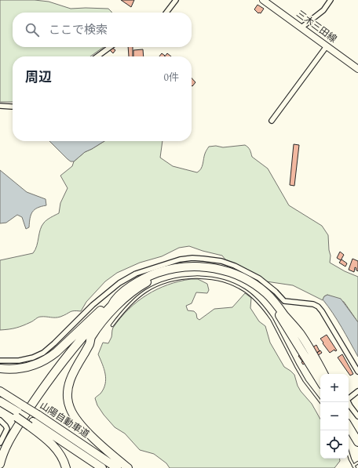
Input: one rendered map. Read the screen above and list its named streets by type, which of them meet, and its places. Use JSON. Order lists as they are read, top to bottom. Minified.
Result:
{"streets":{"highway":["山陽自動車道"],"main road":["三木三田線"]},"page":{"search":"ここで検索","heading":["周辺","0件"],"map_buttons":["+","−"]}}
